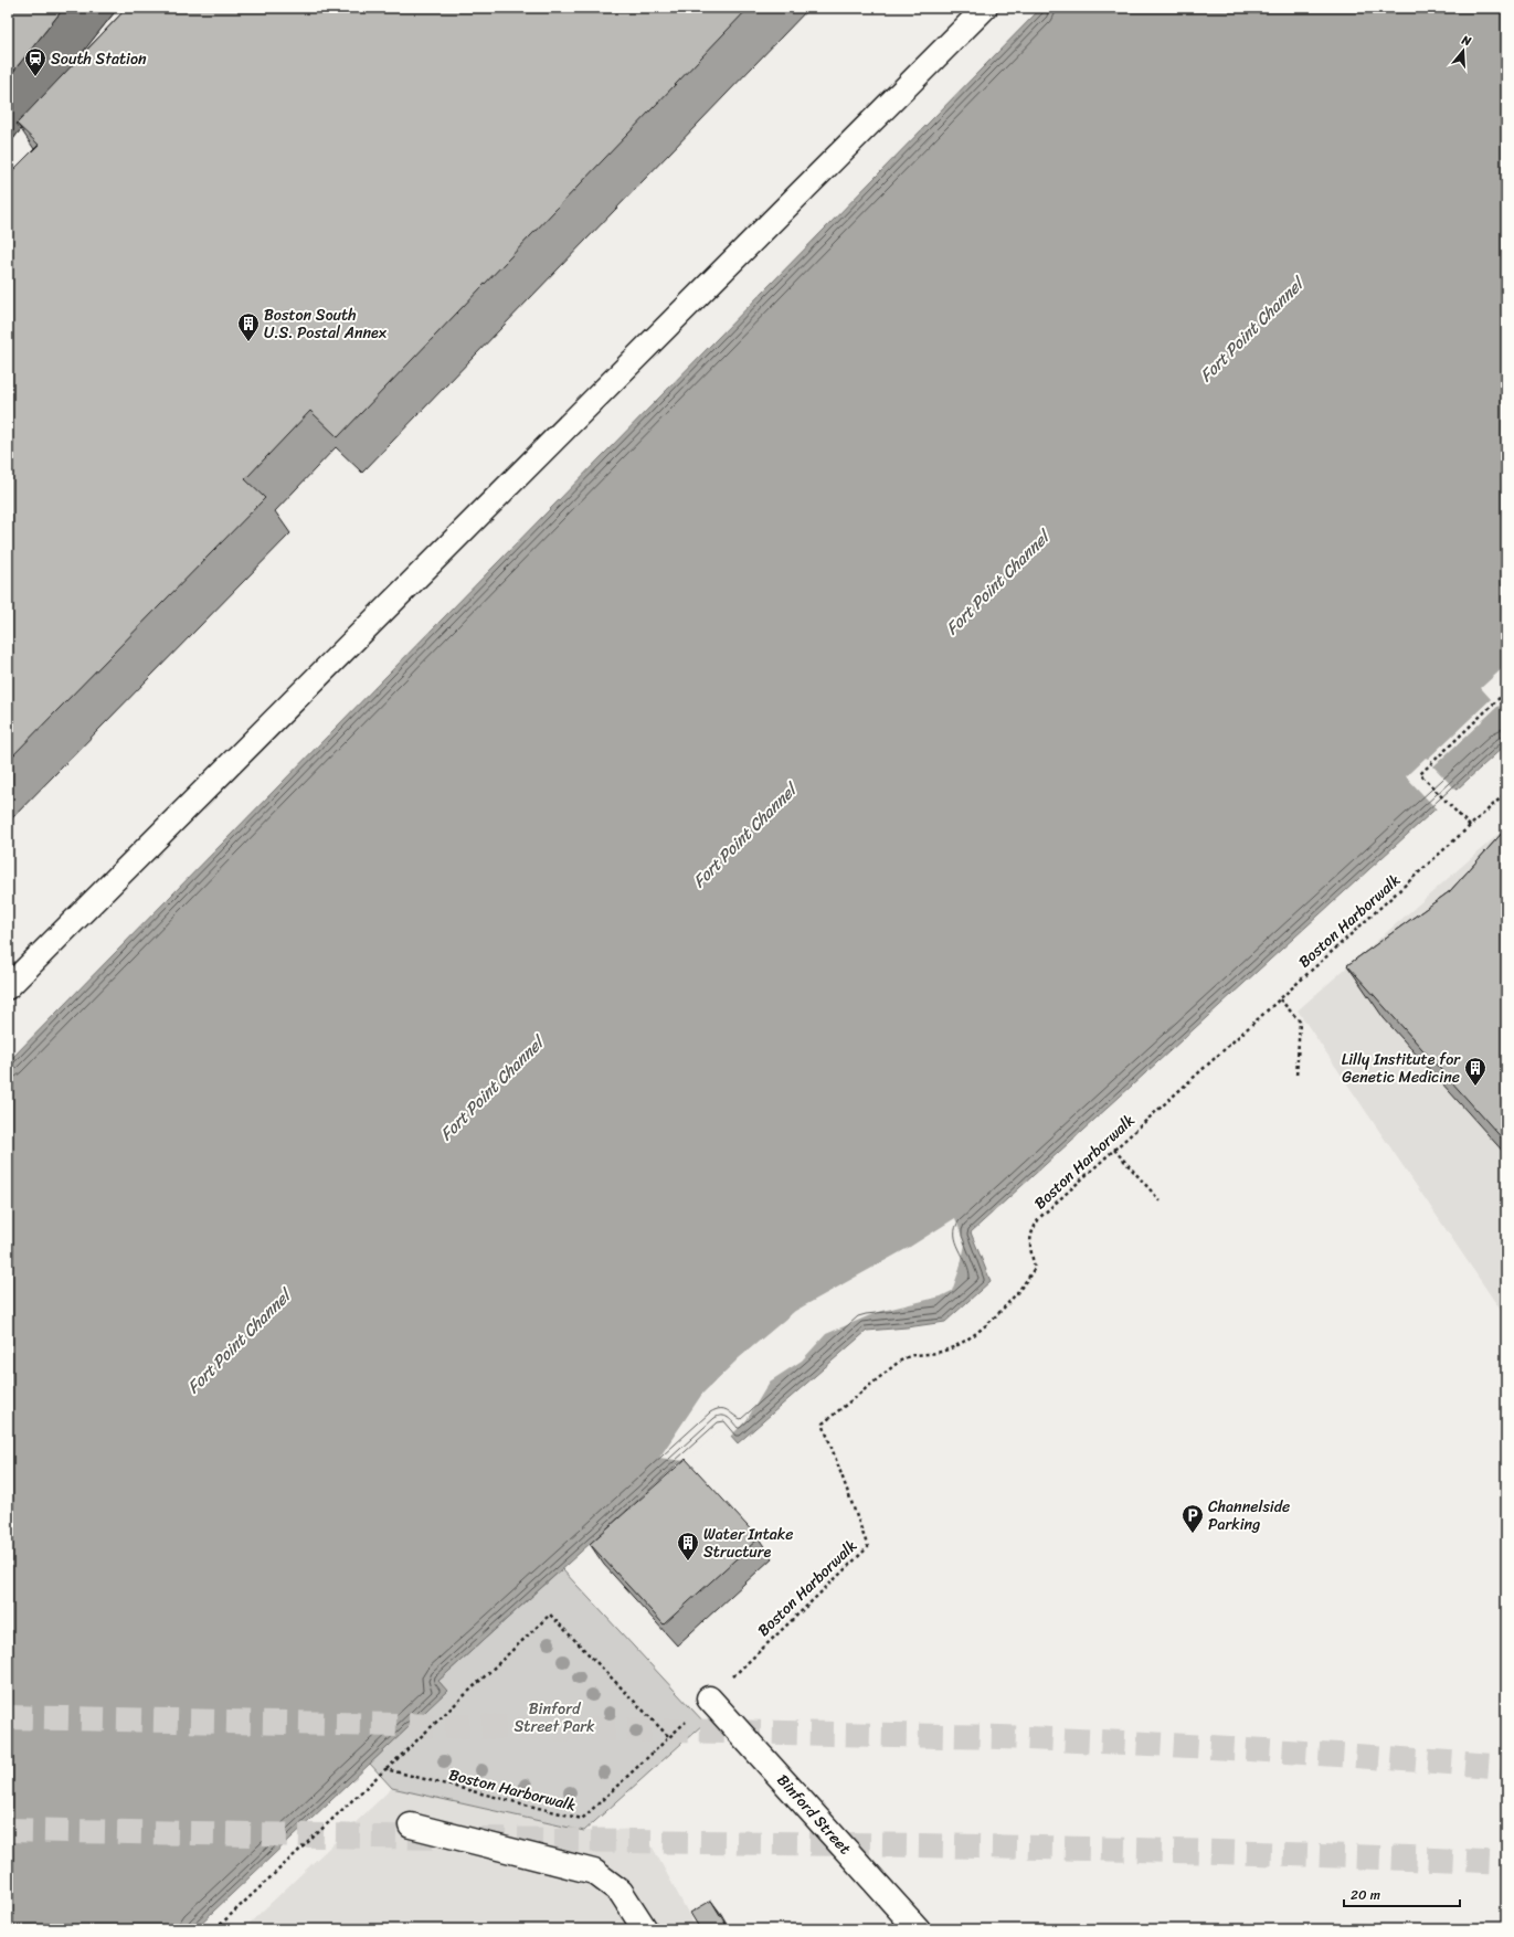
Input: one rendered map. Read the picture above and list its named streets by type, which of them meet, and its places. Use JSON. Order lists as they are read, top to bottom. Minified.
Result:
{"streets":{"street":["Binford Street"],"path":["Boston Harborwalk"]},"crossings":[["Boston Harborwalk","Binford Street"]],"water":["Fort Point Channel"],"parks":["Binford Street Park"],"places":{"station":["South Station"],"building":["Boston South U.S. Postal Annex","Lilly Institute for Genetic Medicine","Water Intake Structure"],"parking":["Channelside Parking"]},"scale_bar":"20 m","north":"top"}
